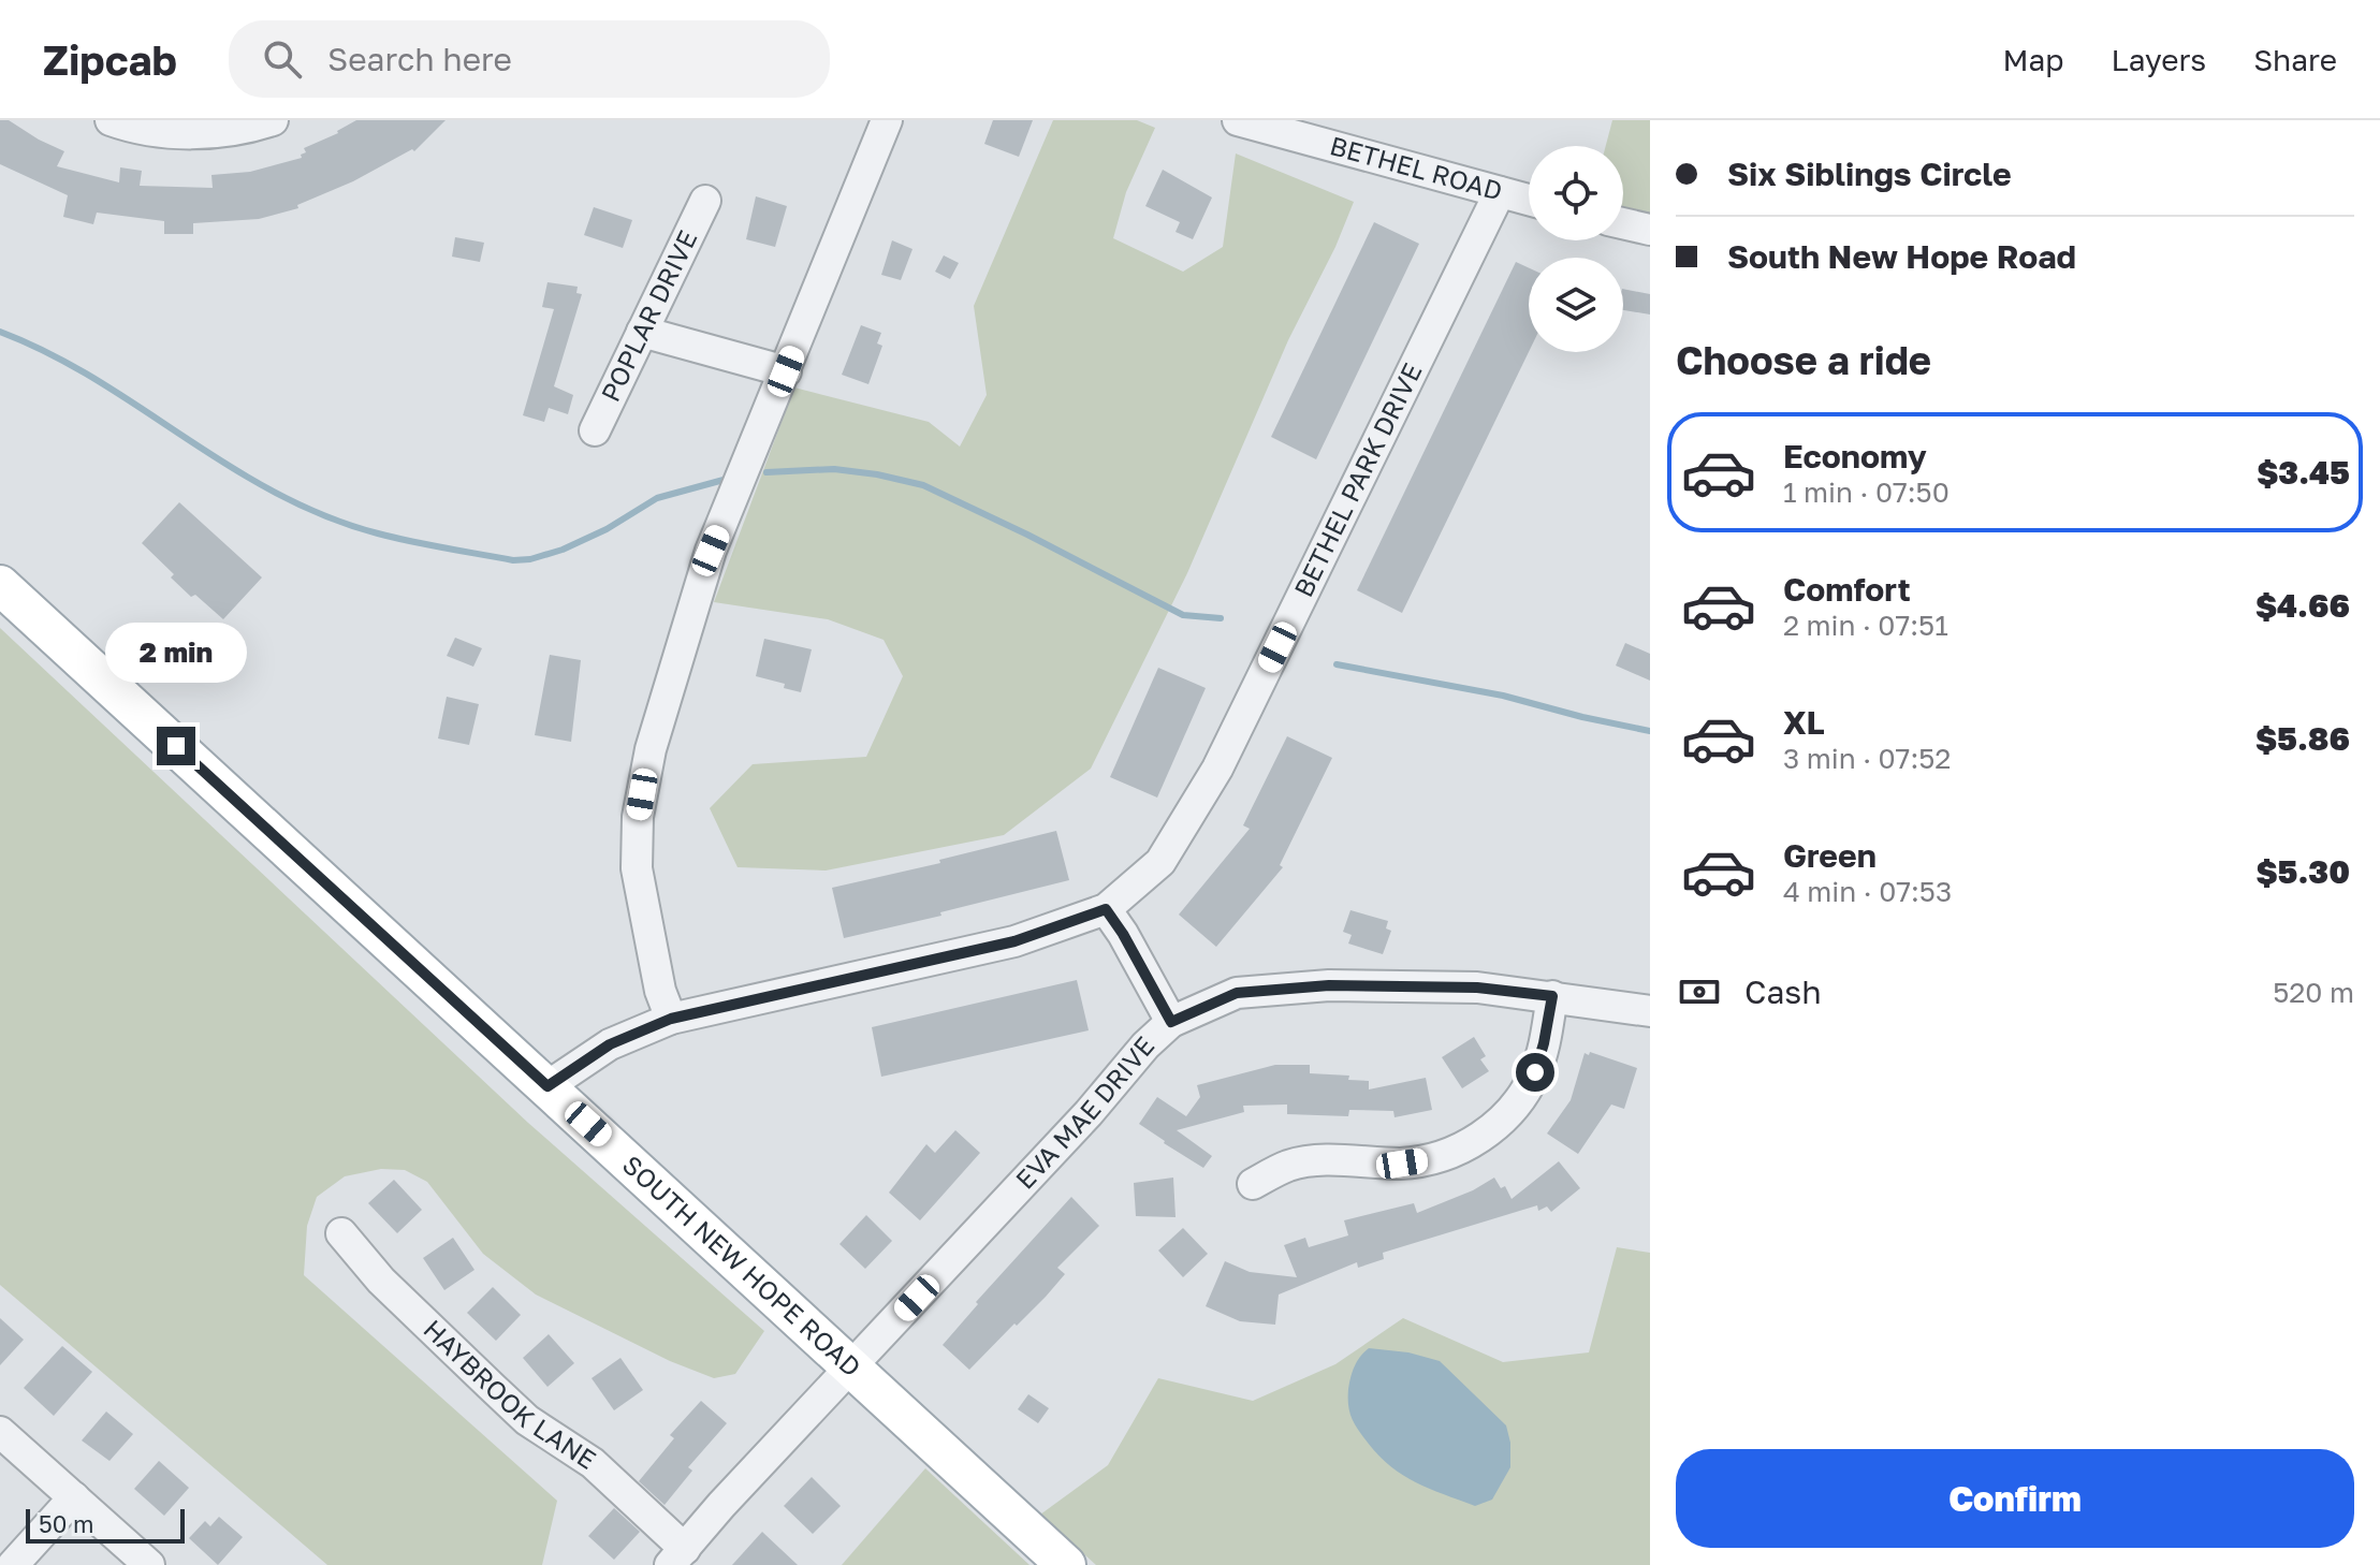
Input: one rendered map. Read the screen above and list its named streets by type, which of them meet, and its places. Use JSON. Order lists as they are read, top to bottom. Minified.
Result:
{"streets":{"main road":["SOUTH NEW HOPE ROAD"],"street":["BETHEL ROAD","POPLAR DRIVE","BETHEL PARK DRIVE","EVA MAE DRIVE","HAYBROOK LANE"]},"crossings":[["BETHEL ROAD","BETHEL PARK DRIVE"],["BETHEL PARK DRIVE","SOUTH NEW HOPE ROAD"],["EVA MAE DRIVE","SOUTH NEW HOPE ROAD"],["EVA MAE DRIVE","HAYBROOK LANE"]],"scale_bar":"50 m","page":{"header":"Zipcab","search":"Search here","nav":["Map","Layers","Share"],"banner":["Six Siblings Circle","South New Hope Road"],"heading":"Choose a ride","list":[{"name":"Economy","note":"1 min · 07:50","value":"$3.45"},{"name":"Comfort","note":"2 min · 07:51","value":"$4.66"},{"name":"XL","note":"3 min · 07:52","value":"$5.86"},{"name":"Green","note":"4 min · 07:53","value":"$5.30"}],"bubble":"2 min","pay":["Cash","520 m"],"buttons":"Confirm","scale":"50 m"}}
